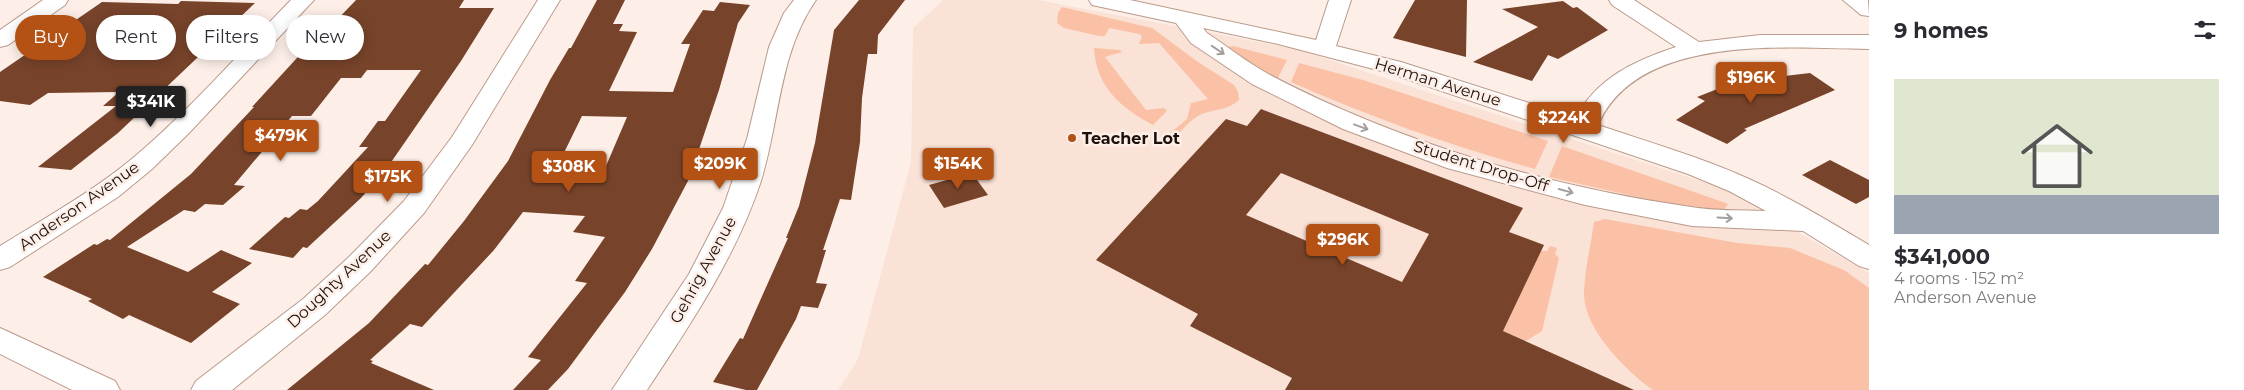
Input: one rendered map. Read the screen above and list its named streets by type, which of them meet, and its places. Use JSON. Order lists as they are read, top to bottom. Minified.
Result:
{"streets":{"street":["Herman Avenue","Student Drop-Off","Anderson Avenue","Gehrig Avenue","Doughty Avenue"]},"crossings":[["Herman Avenue","Student Drop-Off"]],"places":["Teacher Lot"],"page":{"heading":"9 homes","chip":["Buy","Rent","Filters","New"],"list":[{"name":"$341,000","note":"4 rooms · 152 m² · Anderson Avenue"}],"price":["$196K","$341K","$224K","$479K","$209K","$154K","$308K","$175K","$296K"]}}
